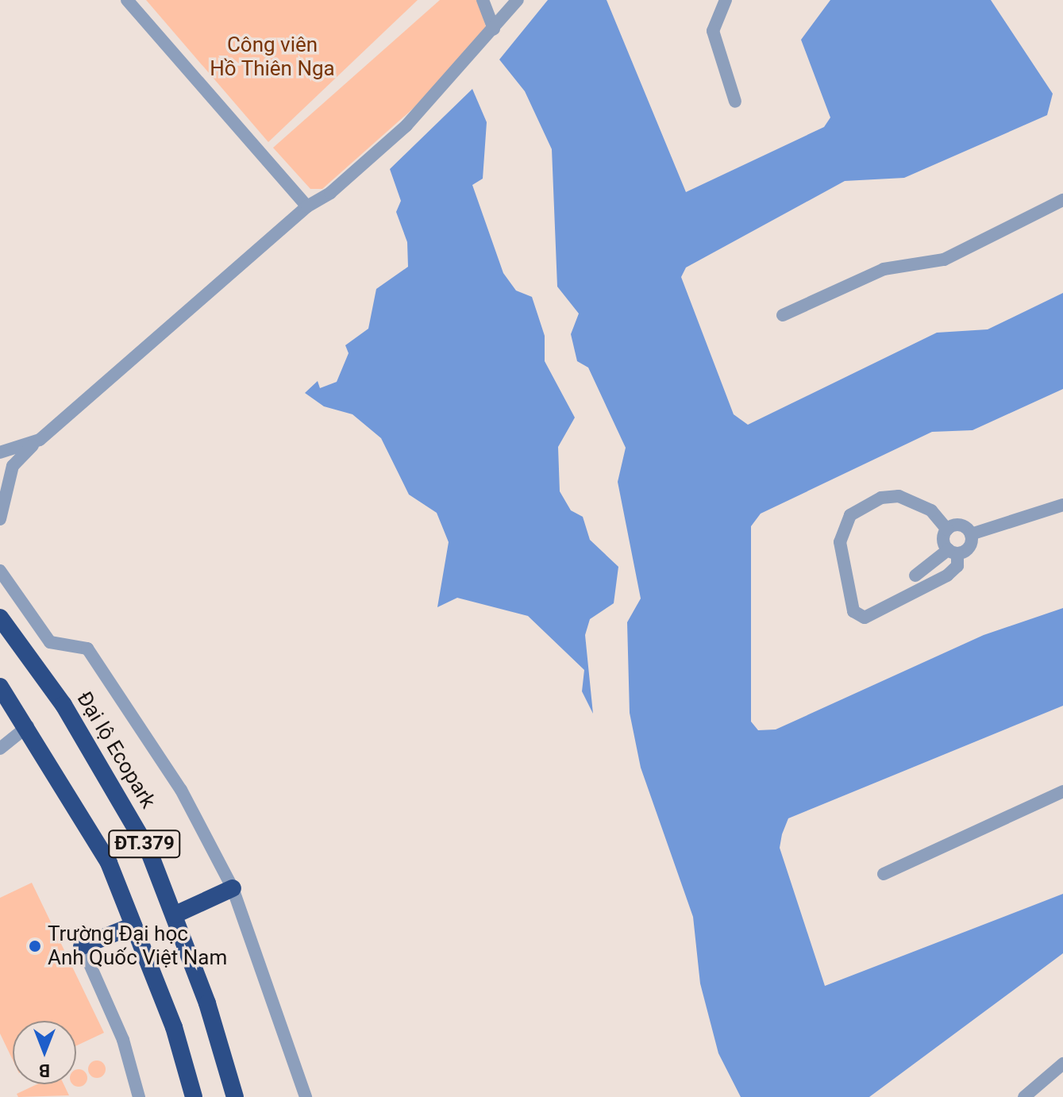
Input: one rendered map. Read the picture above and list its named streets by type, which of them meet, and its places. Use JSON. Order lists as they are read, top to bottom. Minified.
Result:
{"streets":{"highway":["Đại lộ Ecopark","ĐT.379"]},"parks":["Công viên Hồ Thiên Nga"],"places":["Trường Đại học Anh Quốc Việt Nam"],"north":"bottom"}
